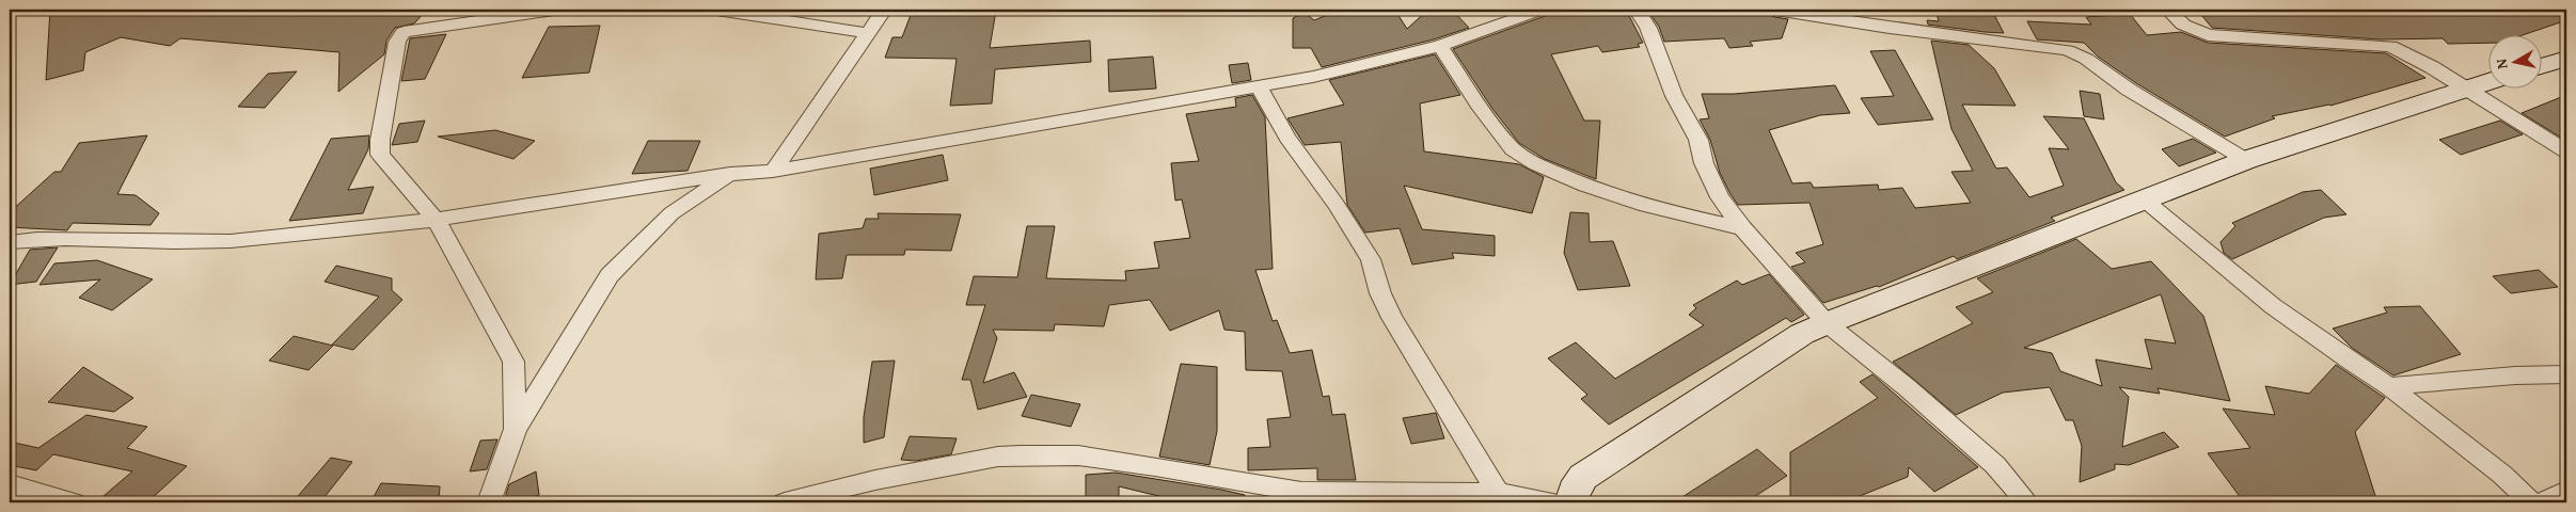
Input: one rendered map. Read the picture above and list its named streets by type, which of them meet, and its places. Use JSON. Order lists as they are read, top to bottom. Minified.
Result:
{"north":"left"}
